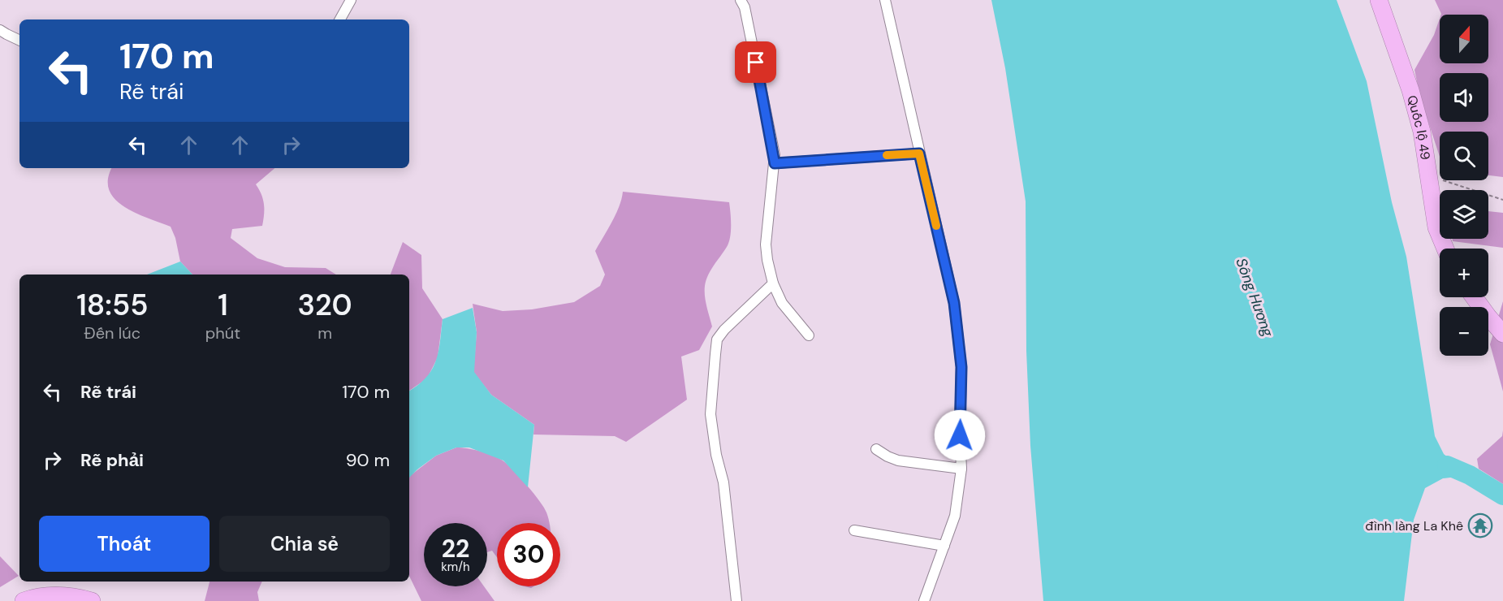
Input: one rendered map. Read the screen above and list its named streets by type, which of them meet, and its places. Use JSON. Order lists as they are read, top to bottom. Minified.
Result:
{"streets":{"highway":["Quốc lộ 49"]},"water":["Sông Hương"],"places":{"temple":["đình làng La Khê"]},"north":"top","page":{"map_buttons":["+","−"],"turn":["170 m","Rẽ trái"],"eta":["18:55","Đến lúc","1","phút","320","m"],"list":[{"name":"Rẽ trái","value":"170 m"},{"name":"Rẽ phải","value":"90 m"}],"buttons":["Thoát","Chia sẻ"],"speed":"22 km/h","limit":"30"}}
